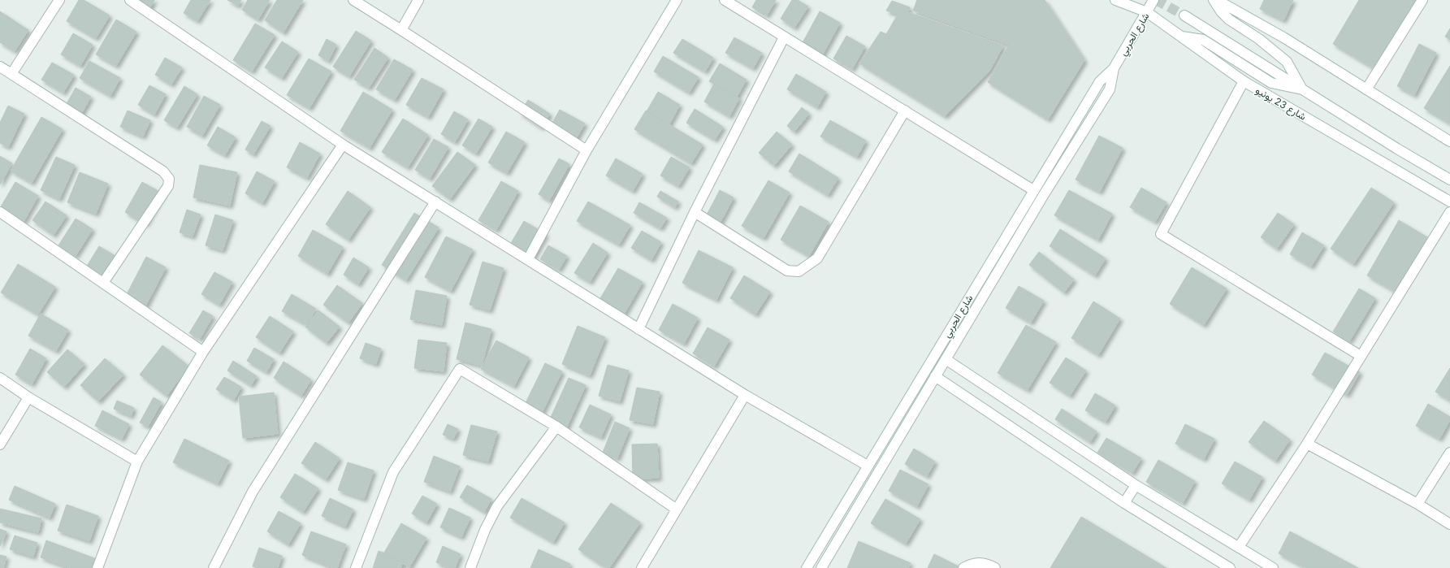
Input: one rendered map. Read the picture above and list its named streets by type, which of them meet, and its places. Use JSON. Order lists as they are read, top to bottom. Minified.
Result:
{"streets":{"street":["شارع الحربي","شارع 23 يونيو"]},"crossings":[["شارع الحربي","شارع 23 يونيو"]]}
